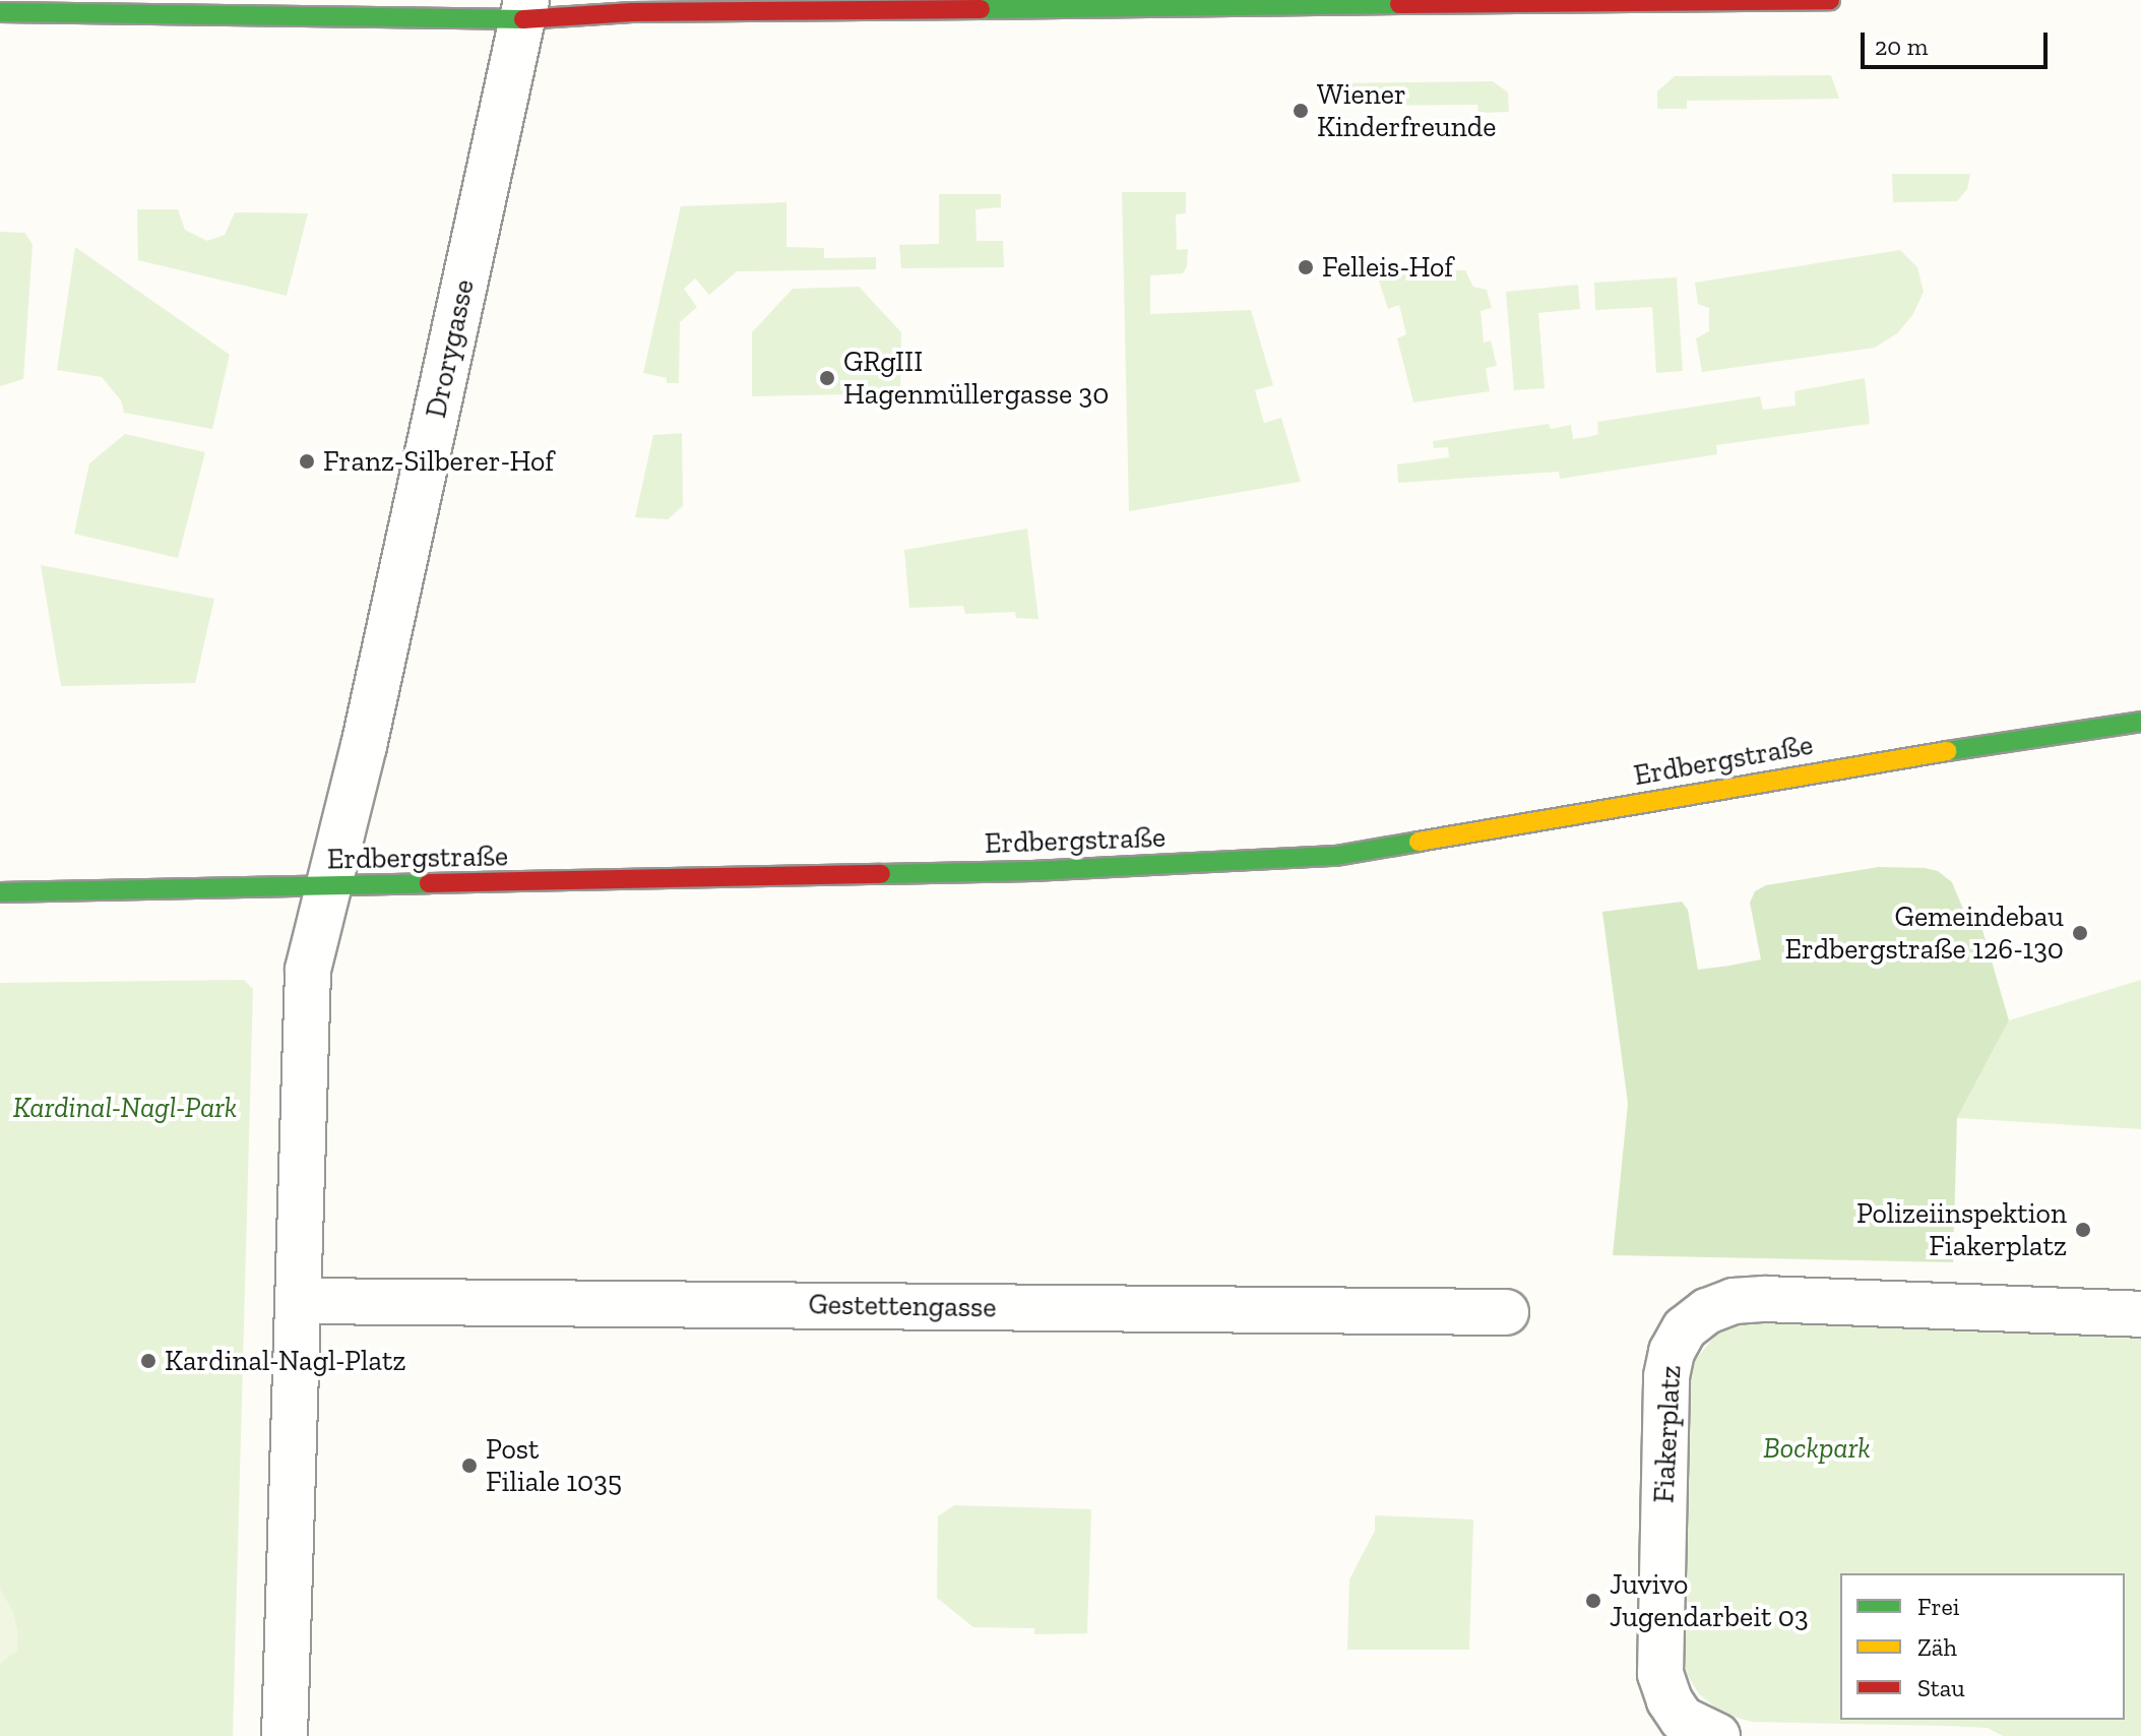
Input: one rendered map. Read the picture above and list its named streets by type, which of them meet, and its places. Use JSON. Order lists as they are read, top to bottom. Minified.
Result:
{"streets":{"street":["Drorygasse","Erdbergstraße","Gestettengasse","Fiakerplatz"]},"crossings":[["Drorygasse","Erdbergstraße"]],"parks":["Kardinal-Nagl-Park","Bockpark"],"places":["Wiener Kinderfreunde","Felleis-Hof","GRgIII Hagenmüllergasse 30","Franz-Silberer-Hof","Gemeindebau Erdbergstraße 126-130","Polizeiinspektion Fiakerplatz","Kardinal-Nagl-Platz","Post Filiale 1035","Juvivo Jugendarbeit 03"],"legend":["Frei","Zäh","Stau"],"scale_bar":"20 m"}
